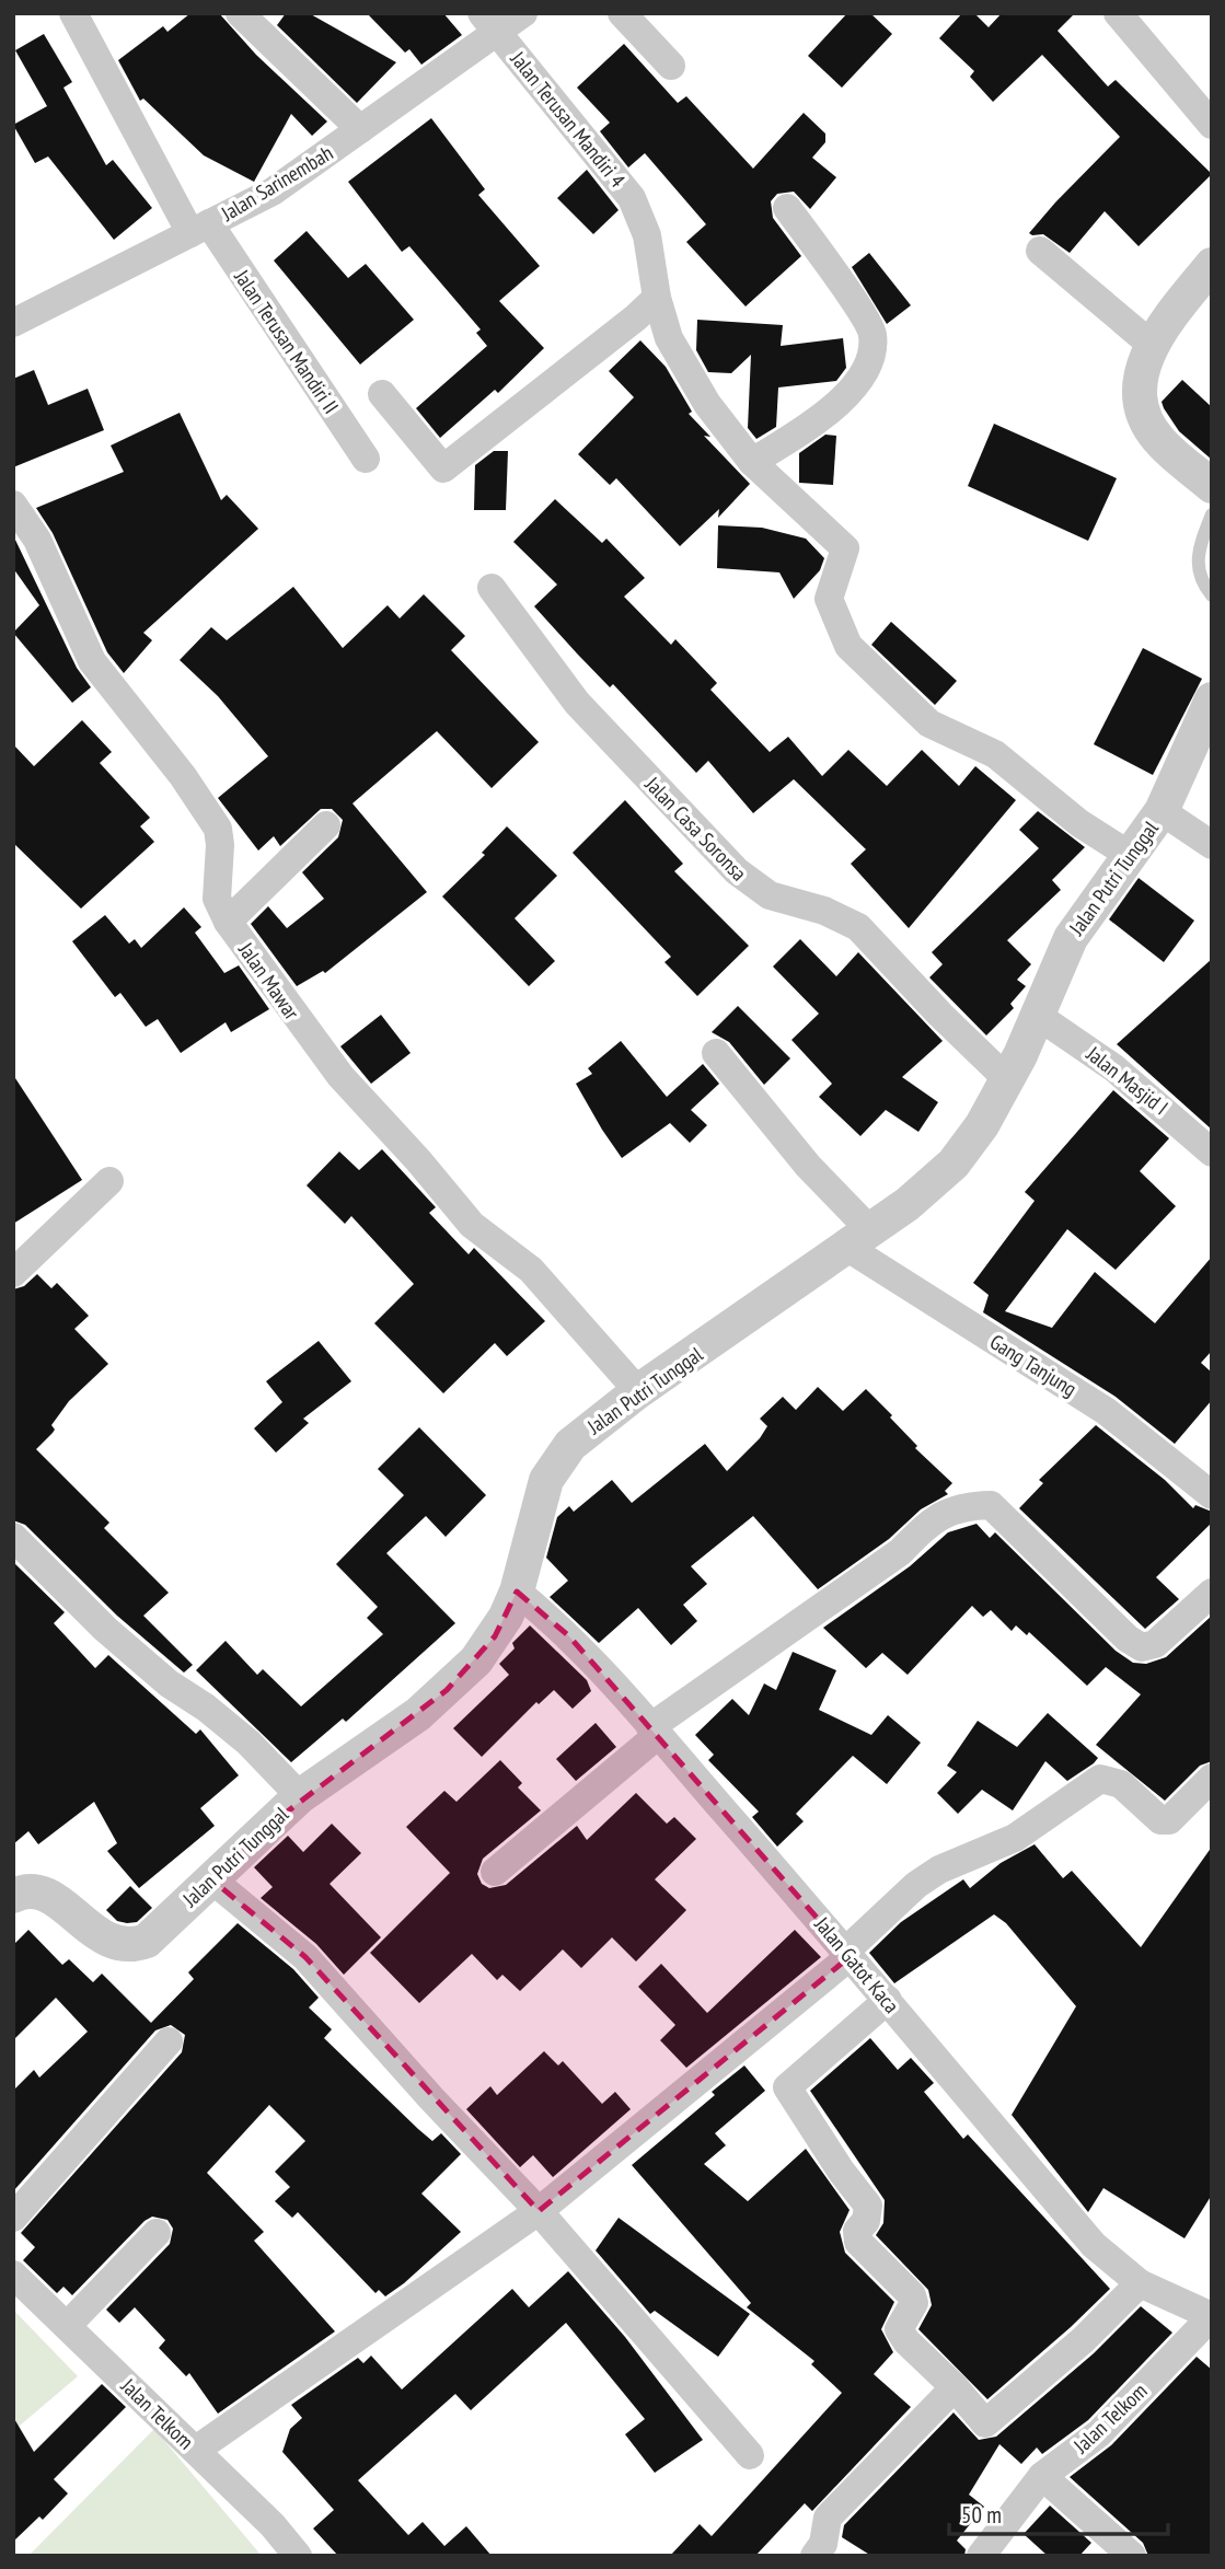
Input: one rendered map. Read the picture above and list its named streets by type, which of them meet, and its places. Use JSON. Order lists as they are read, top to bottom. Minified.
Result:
{"streets":{"street":["Jalan Terusan Mandiri 4","Jalan Sarinembah","Jalan Terusan Mandiri II","Jalan Casa Soronsa","Jalan Putri Tunggal","Jalan Mawar","Jalan Masjid I","Gang Tanjung","Jalan Gatot Kaca","Jalan Telkom"]},"crossings":[["Jalan Terusan Mandiri 4","Jalan Sarinembah"],["Jalan Terusan Mandiri 4","Jalan Putri Tunggal"],["Jalan Sarinembah","Jalan Terusan Mandiri II"],["Jalan Casa Soronsa","Jalan Putri Tunggal"],["Jalan Putri Tunggal","Jalan Mawar"],["Jalan Putri Tunggal","Jalan Masjid I"],["Jalan Putri Tunggal","Gang Tanjung"],["Jalan Putri Tunggal","Jalan Gatot Kaca"],["Jalan Gatot Kaca","Jalan Telkom"]],"scale_bar":"50 m"}
